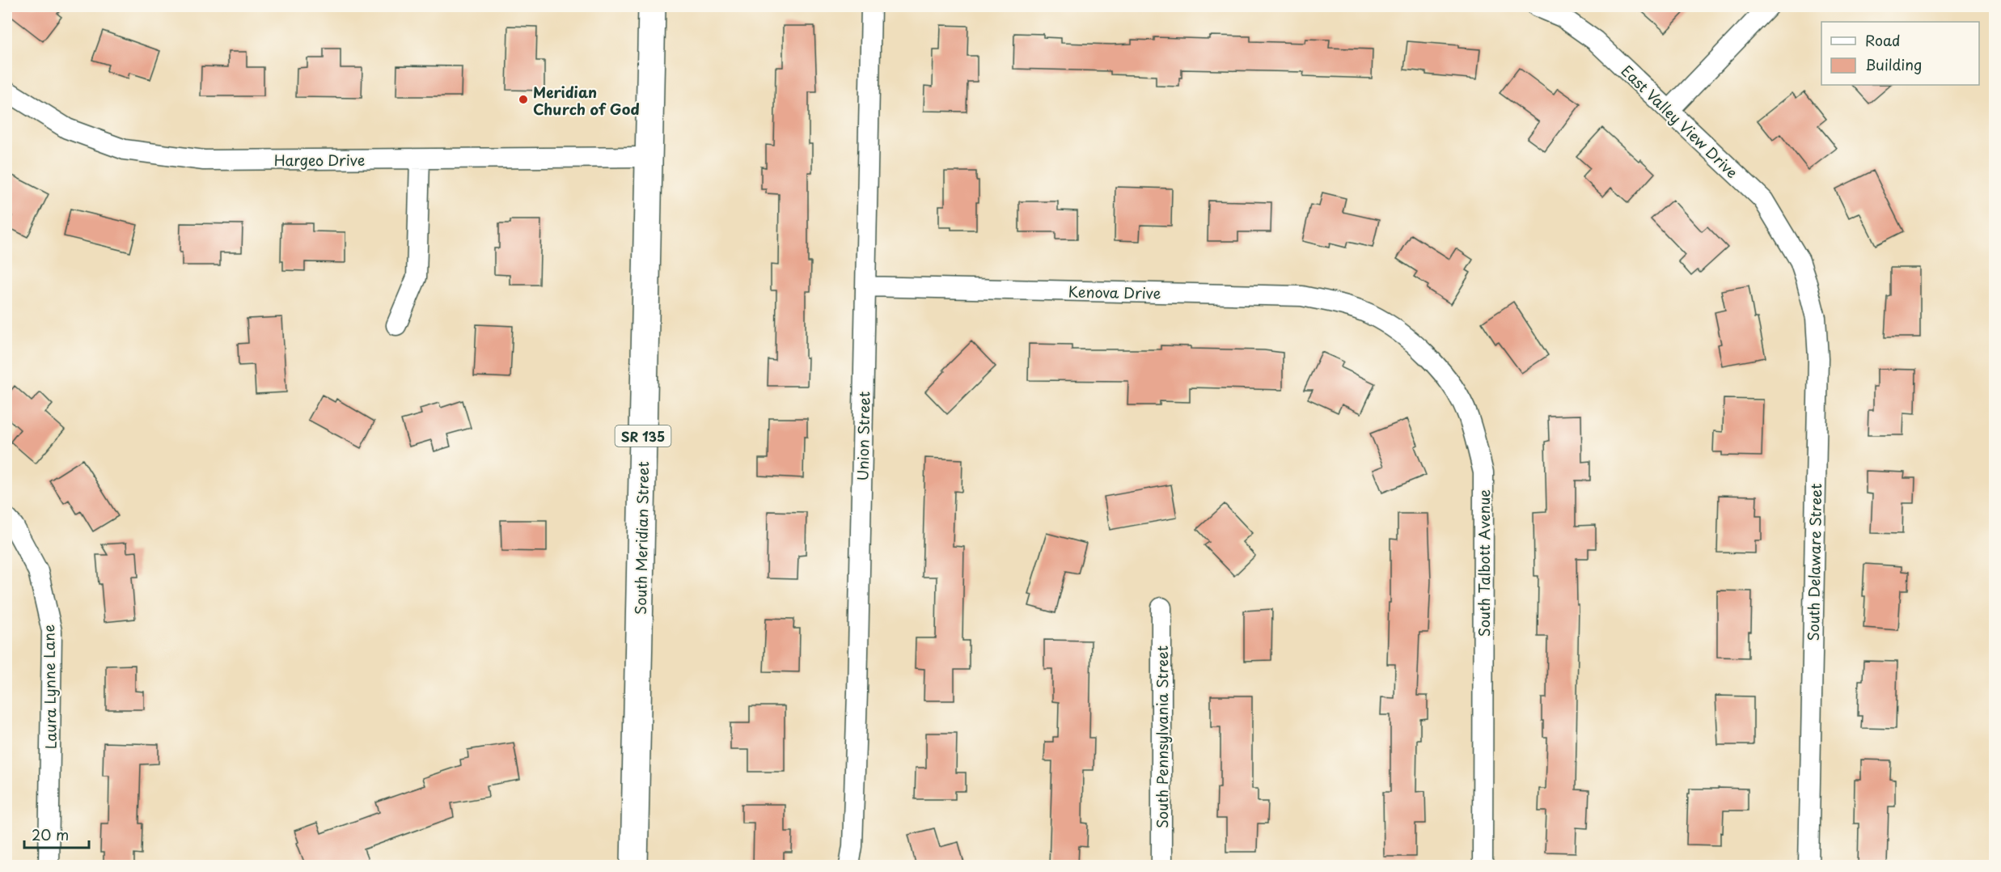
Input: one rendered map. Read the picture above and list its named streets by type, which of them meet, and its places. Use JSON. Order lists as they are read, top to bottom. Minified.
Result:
{"streets":{"main road":["SR 135","South Meridian Street"],"street":["East Valley View Drive","Hargeo Drive","Kenova Drive","Union Street","South Delaware Street","South Talbott Avenue","Laura Lynne Lane","South Pennsylvania Street"]},"crossings":[["East Valley View Drive","South Delaware Street"],["Hargeo Drive","South Meridian Street"],["Kenova Drive","Union Street"],["Kenova Drive","South Talbott Avenue"]],"places":["Meridian Church of God"],"legend":["Road","Building"],"scale_bar":"20 m"}
